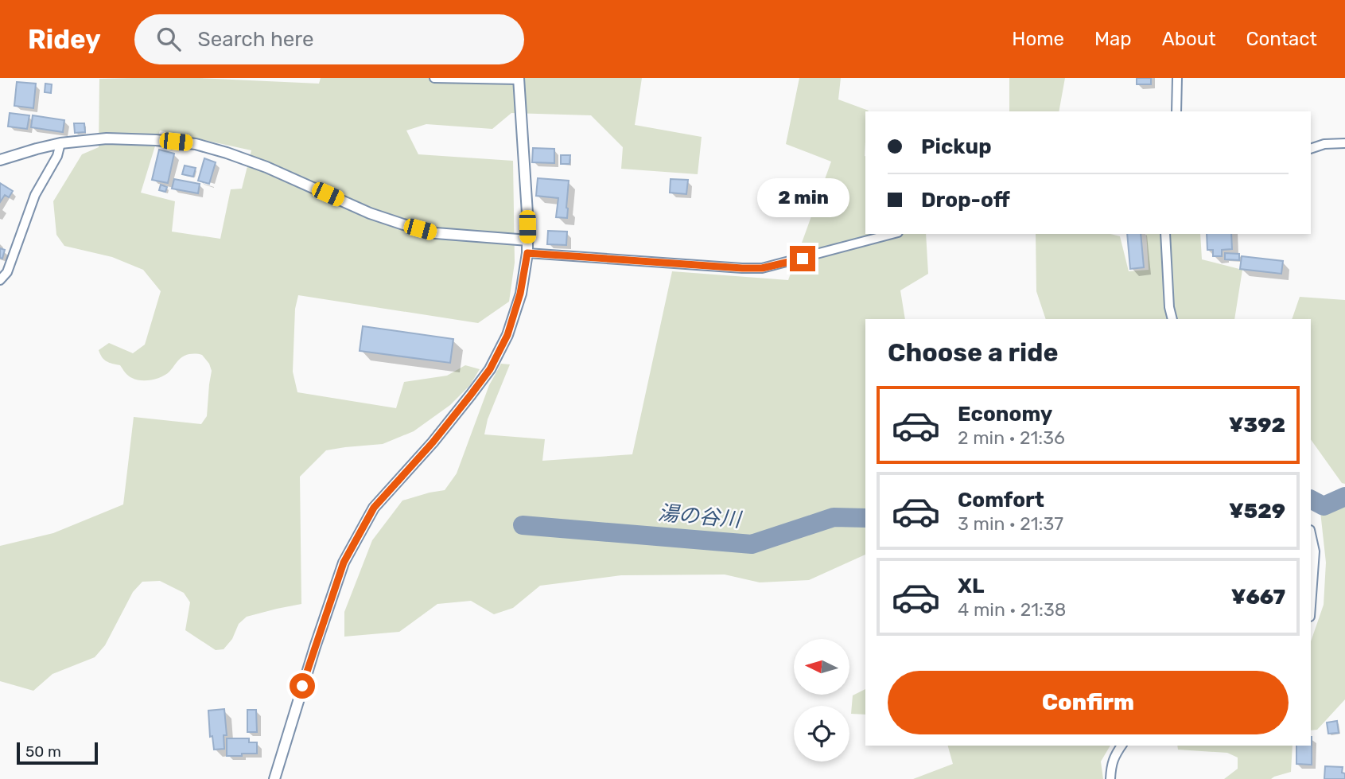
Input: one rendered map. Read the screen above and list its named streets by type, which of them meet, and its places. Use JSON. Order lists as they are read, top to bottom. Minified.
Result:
{"water":["湯の谷川"],"scale_bar":"50 m","north":"left","page":{"header":"Ridey","search":"Search here","nav":["Home","Map","About","Contact"],"banner":["Pickup","Drop-off"],"bubble":"2 min","heading":"Choose a ride","list":[{"name":"Economy","note":"2 min · 21:36","value":"¥392"},{"name":"Comfort","note":"3 min · 21:37","value":"¥529"},{"name":"XL","note":"4 min · 21:38","value":"¥667"}],"buttons":"Confirm","scale":"50 m"}}
